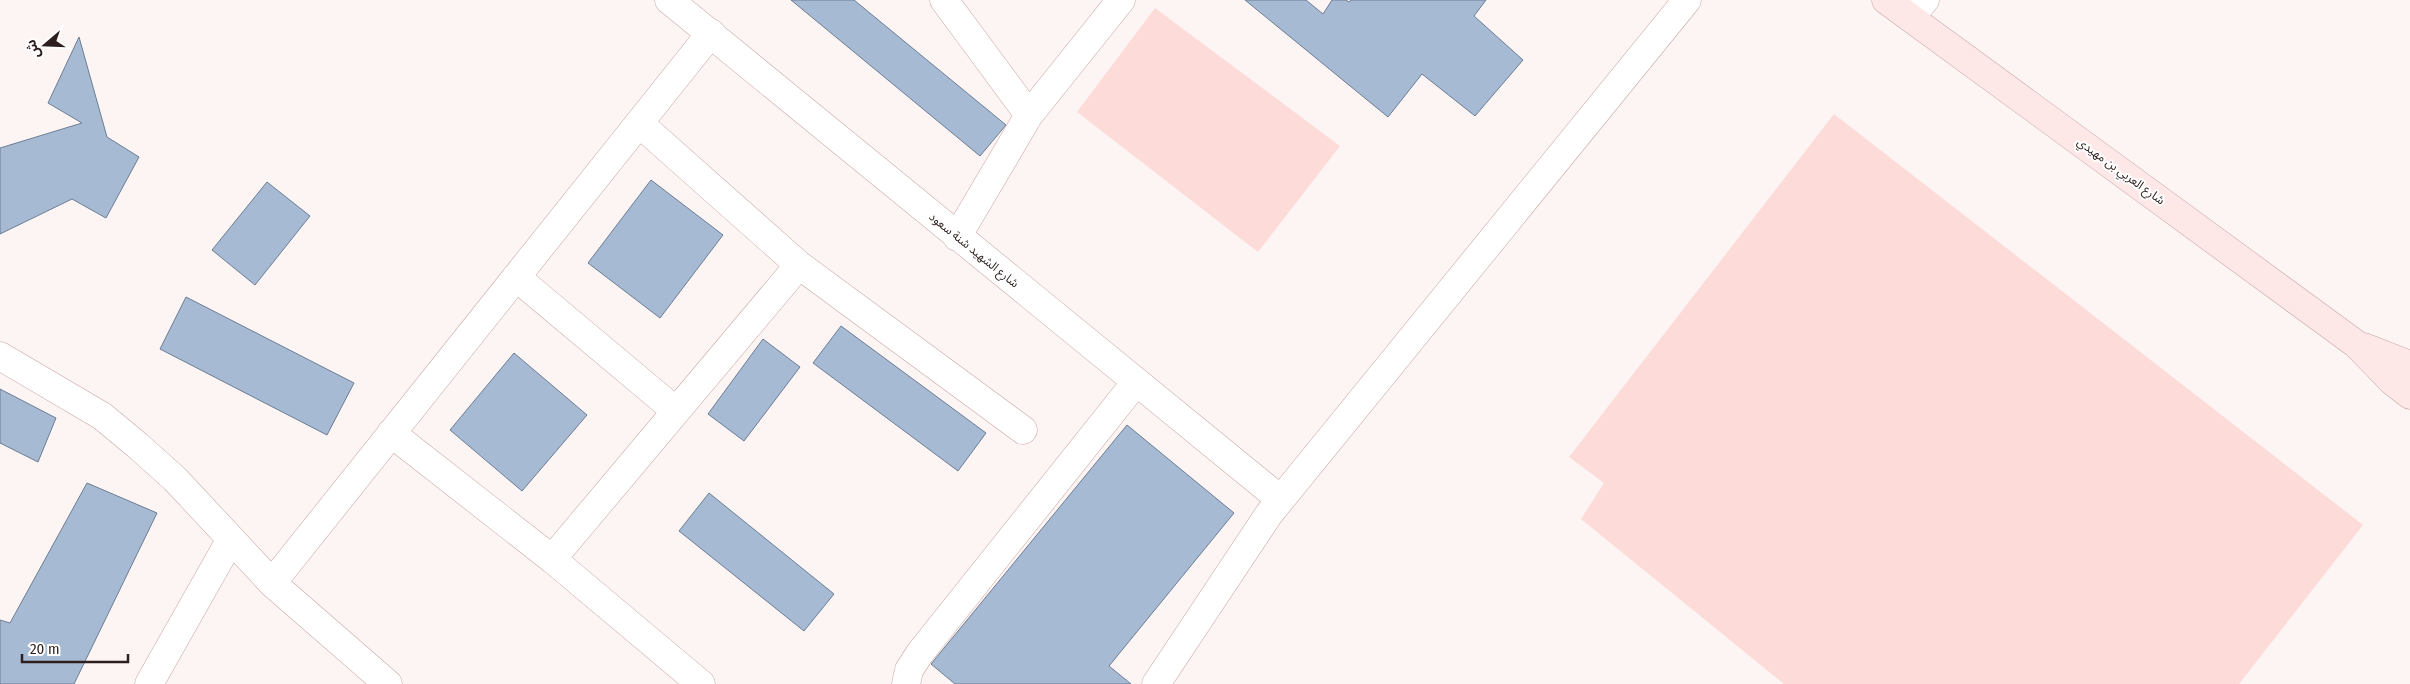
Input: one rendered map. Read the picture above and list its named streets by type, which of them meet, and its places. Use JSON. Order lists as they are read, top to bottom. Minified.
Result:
{"streets":{"street":["شارع العربي بن مهيدي","شارع الشهيد شنة سعود"]},"scale_bar":"20 m","north":"left"}
